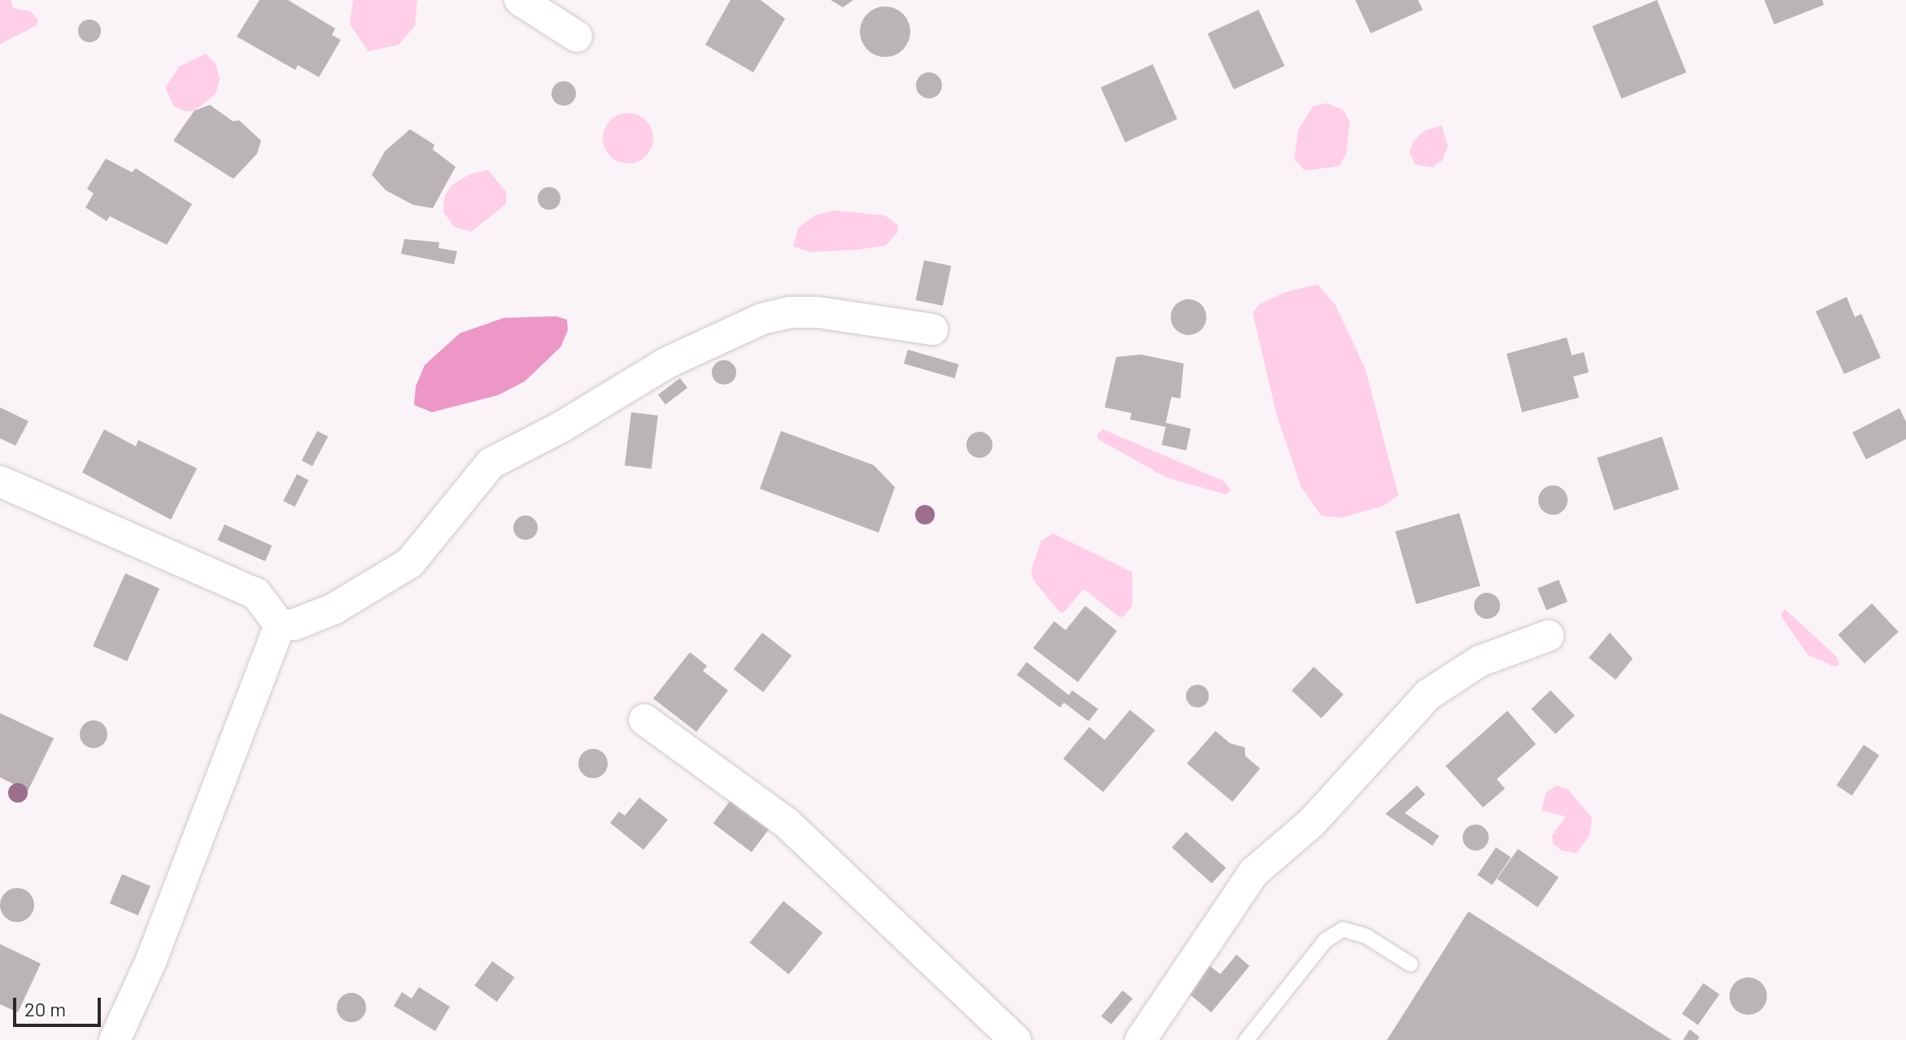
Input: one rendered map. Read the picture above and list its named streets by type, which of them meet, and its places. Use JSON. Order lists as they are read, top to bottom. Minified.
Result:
{"scale_bar":"20 m"}
